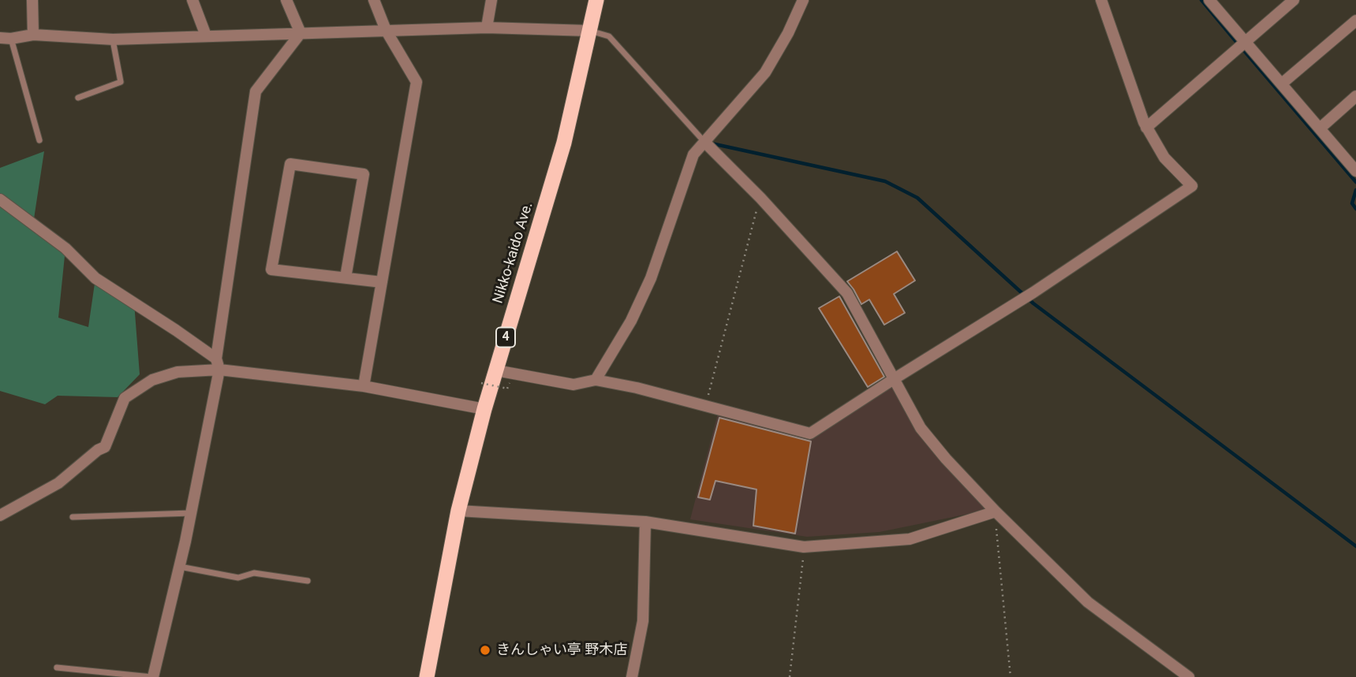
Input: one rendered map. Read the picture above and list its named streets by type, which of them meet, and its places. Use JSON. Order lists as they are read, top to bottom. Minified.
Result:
{"streets":{"highway":["Nikko-kaido Ave.","4"]},"places":["きんしゃい亭 野木店"]}
